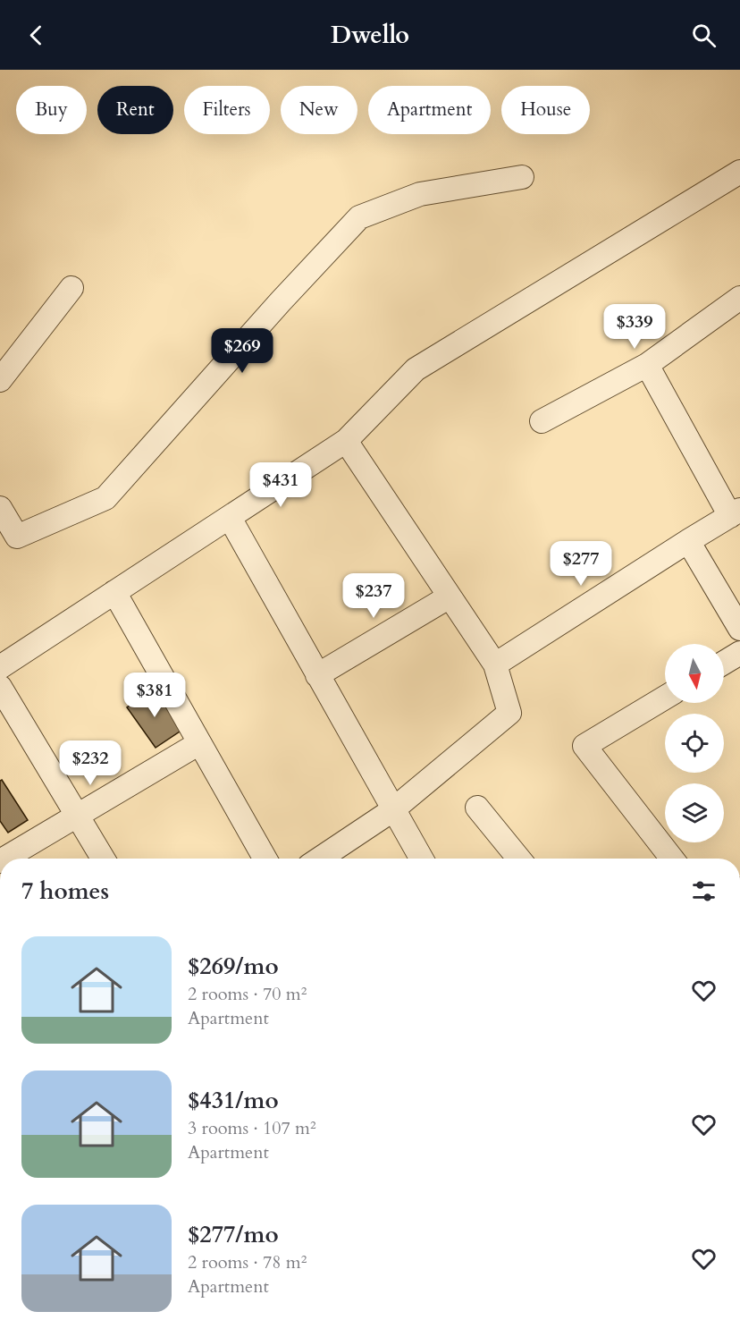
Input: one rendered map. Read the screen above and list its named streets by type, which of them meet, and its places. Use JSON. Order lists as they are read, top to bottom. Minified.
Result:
{"north":"bottom","page":{"header":"Dwello","chip":["Buy","Rent","Filters","New","Apartment","House"],"price":["$339","$269","$431","$277","$237","$381","$232"],"heading":"7 homes","list":[{"name":"$269/mo","note":"2 rooms · 70 m² · Apartment"},{"name":"$431/mo","note":"3 rooms · 107 m² · Apartment"},{"name":"$277/mo","note":"2 rooms · 78 m² · Apartment"}]}}
